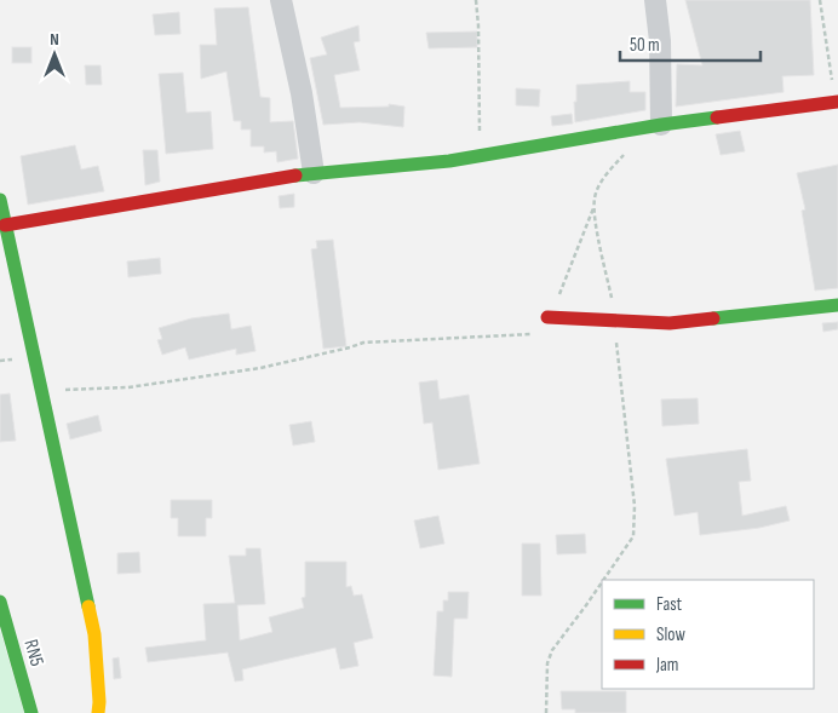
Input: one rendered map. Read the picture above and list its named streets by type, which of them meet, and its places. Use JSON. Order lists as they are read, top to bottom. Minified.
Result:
{"streets":{"street":["RN5"]},"legend":["Fast","Slow","Jam"],"scale_bar":"50 m","north":"top"}
